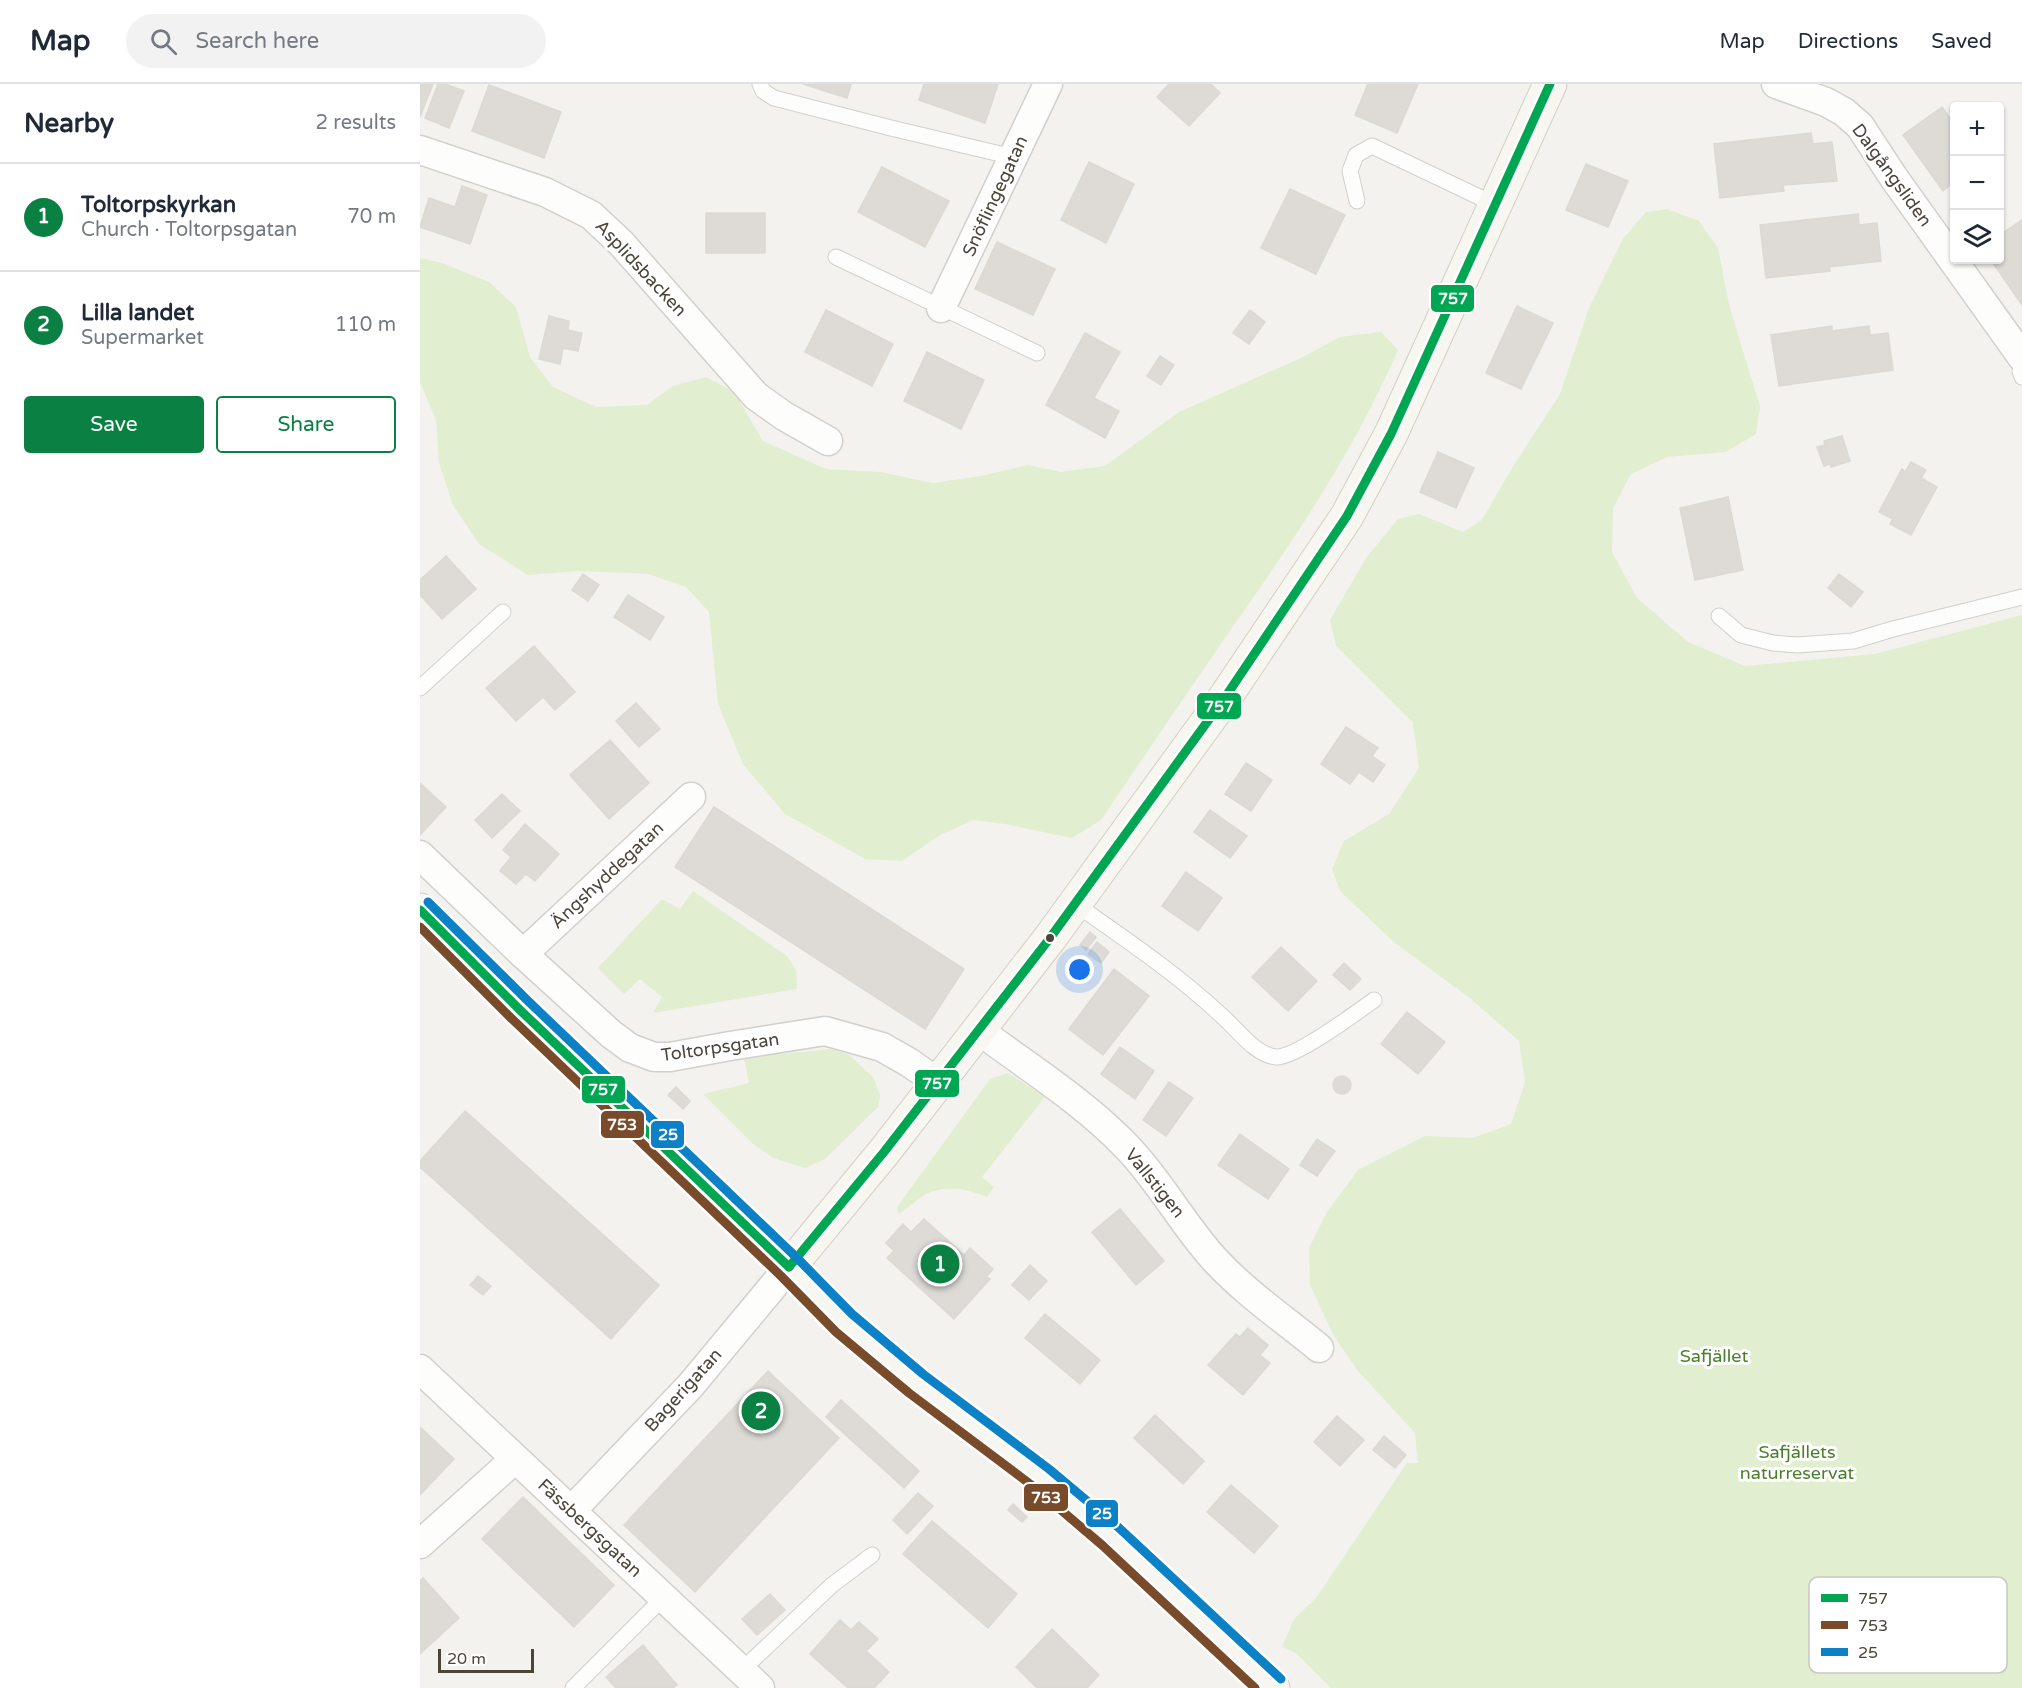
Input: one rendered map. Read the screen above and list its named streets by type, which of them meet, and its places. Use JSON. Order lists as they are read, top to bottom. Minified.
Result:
{"streets":{"street":["Dalgångsliden","Snöflingegatan","Asplidsbacken","Ängshyddegatan","Toltorpsgatan","Vallstigen","Bagerigatan","Fässbergsgatan"]},"crossings":[["Ängshyddegatan","Toltorpsgatan"],["Bagerigatan","Fässbergsgatan"]],"parks":["Safjället","Safjällets naturreservat"],"lines":["transit line 757","transit line 25","transit line 753"],"legend":["757","753","25"],"scale_bar":"20 m","page":{"header":"Map","search":"Search here","nav":["Map","Directions","Saved"],"heading":["Nearby","2 results"],"map_buttons":["+","−"],"list":[{"mark":"1","name":"Toltorpskyrkan","note":"Church · Toltorpsgatan","value":"70 m"},{"mark":"2","name":"Lilla landet","note":"Supermarket","value":"110 m"}],"buttons":["Save","Share"],"pins":["1","2"],"scale":"20 m"}}
